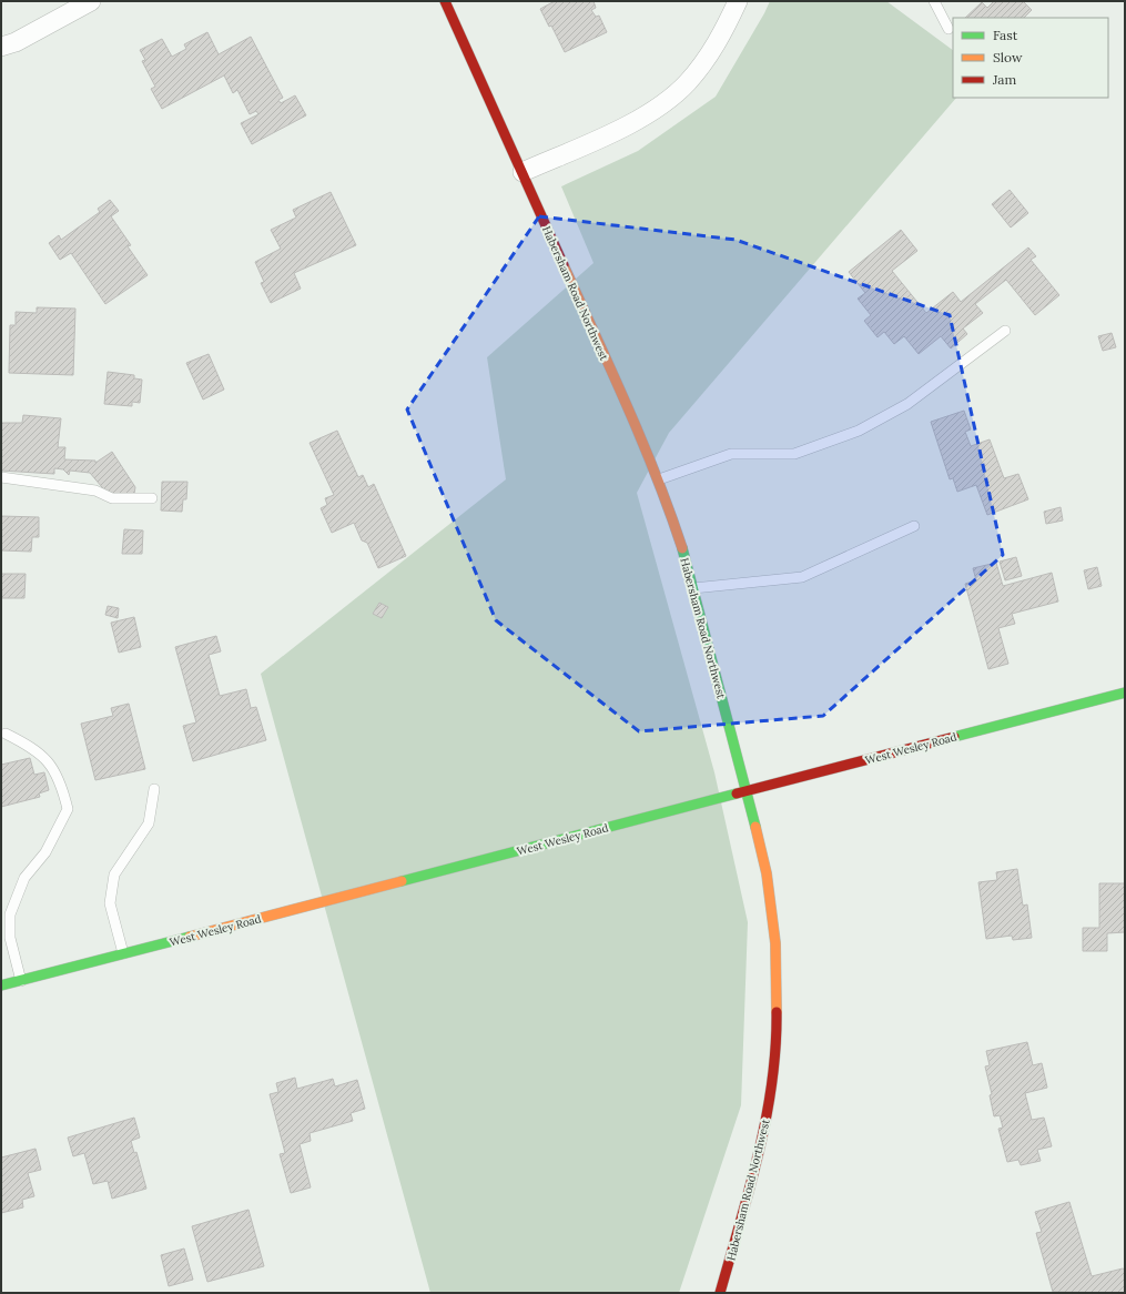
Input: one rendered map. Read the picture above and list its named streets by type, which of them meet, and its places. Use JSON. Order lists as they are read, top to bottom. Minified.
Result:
{"streets":{"street":["Habersham Road Northwest","West Wesley Road"]},"crossings":[["Habersham Road Northwest","West Wesley Road"]],"legend":["Fast","Slow","Jam"]}
